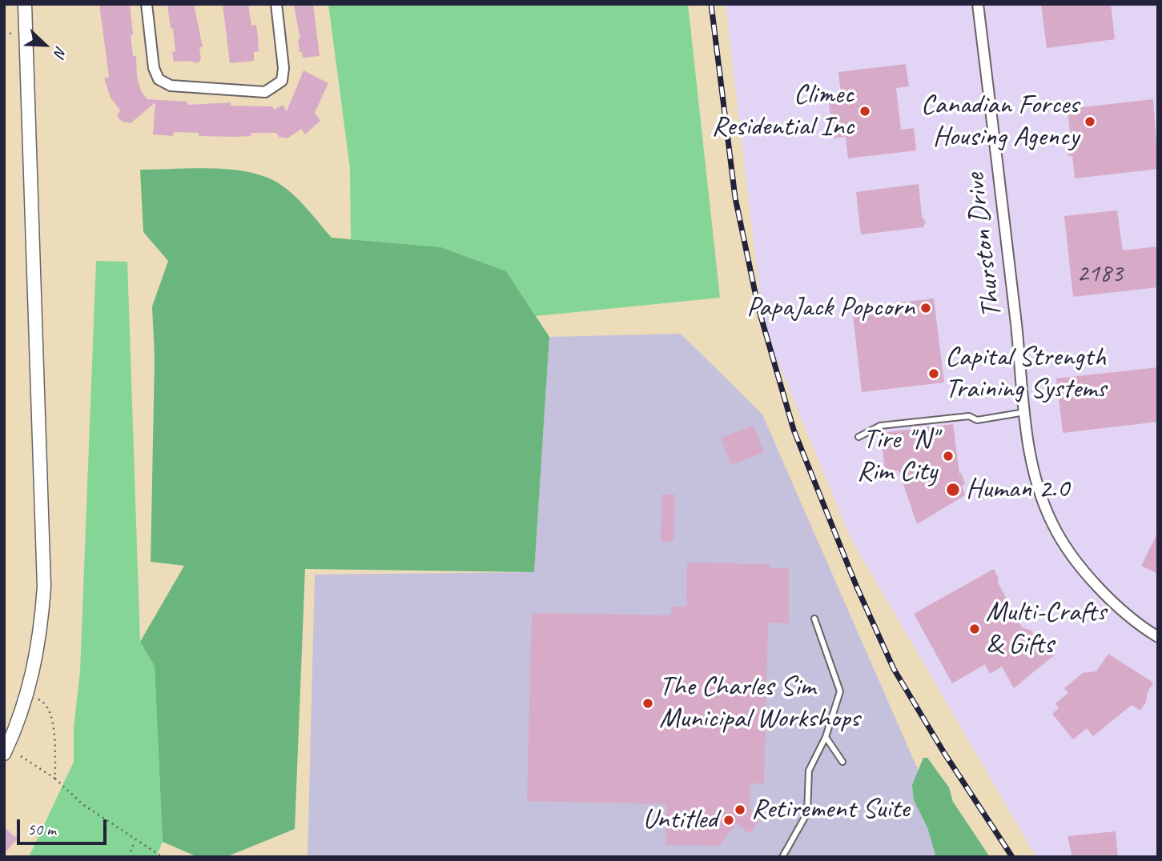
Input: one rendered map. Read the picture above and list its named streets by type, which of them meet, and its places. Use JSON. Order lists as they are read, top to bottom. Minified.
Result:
{"streets":{"street":["Thurston Drive"]},"places":["Climec Residential Inc","Canadian Forces Housing Agency","PapaJack Popcorn","Capital Strength Training Systems","Tire \"N\" Rim City","Human 2.0","Multi-Crafts & Gifts","The Charles Sim Municipal Workshops","Retirement Suite","Untitled"],"house_numbers":["2183"],"scale_bar":"50 m","north":"bottom right"}
